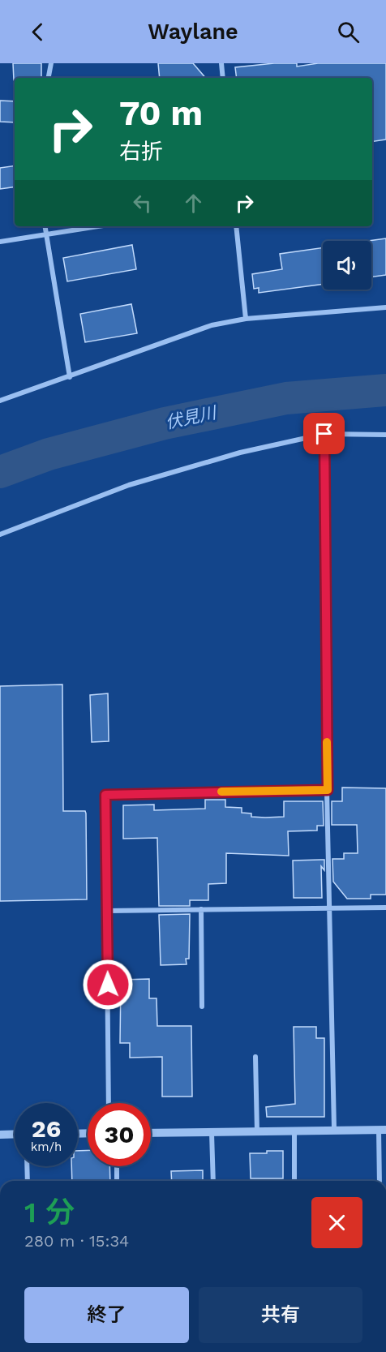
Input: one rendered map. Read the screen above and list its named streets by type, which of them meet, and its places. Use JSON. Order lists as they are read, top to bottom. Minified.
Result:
{"water":["伏見川"],"page":{"header":"Waylane","turn":["70 m","右折"],"speed":"26 km/h","limit":"30","heading":["1 分","280 m · 15:34"],"buttons":["終了","共有"]}}
